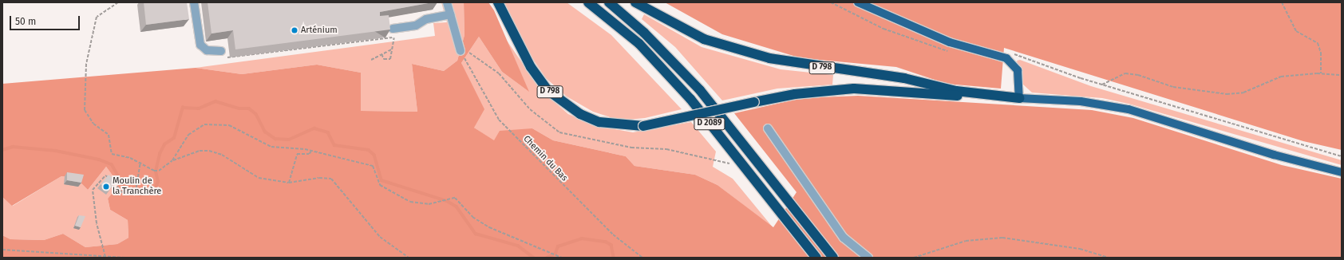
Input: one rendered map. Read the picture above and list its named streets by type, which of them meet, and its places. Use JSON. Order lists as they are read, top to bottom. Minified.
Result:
{"streets":{"highway":["D 798","D 2089"],"path":["Chemin du Bas"]},"places":["Arténium","Moulin de la Tranchère"],"scale_bar":"50 m"}
